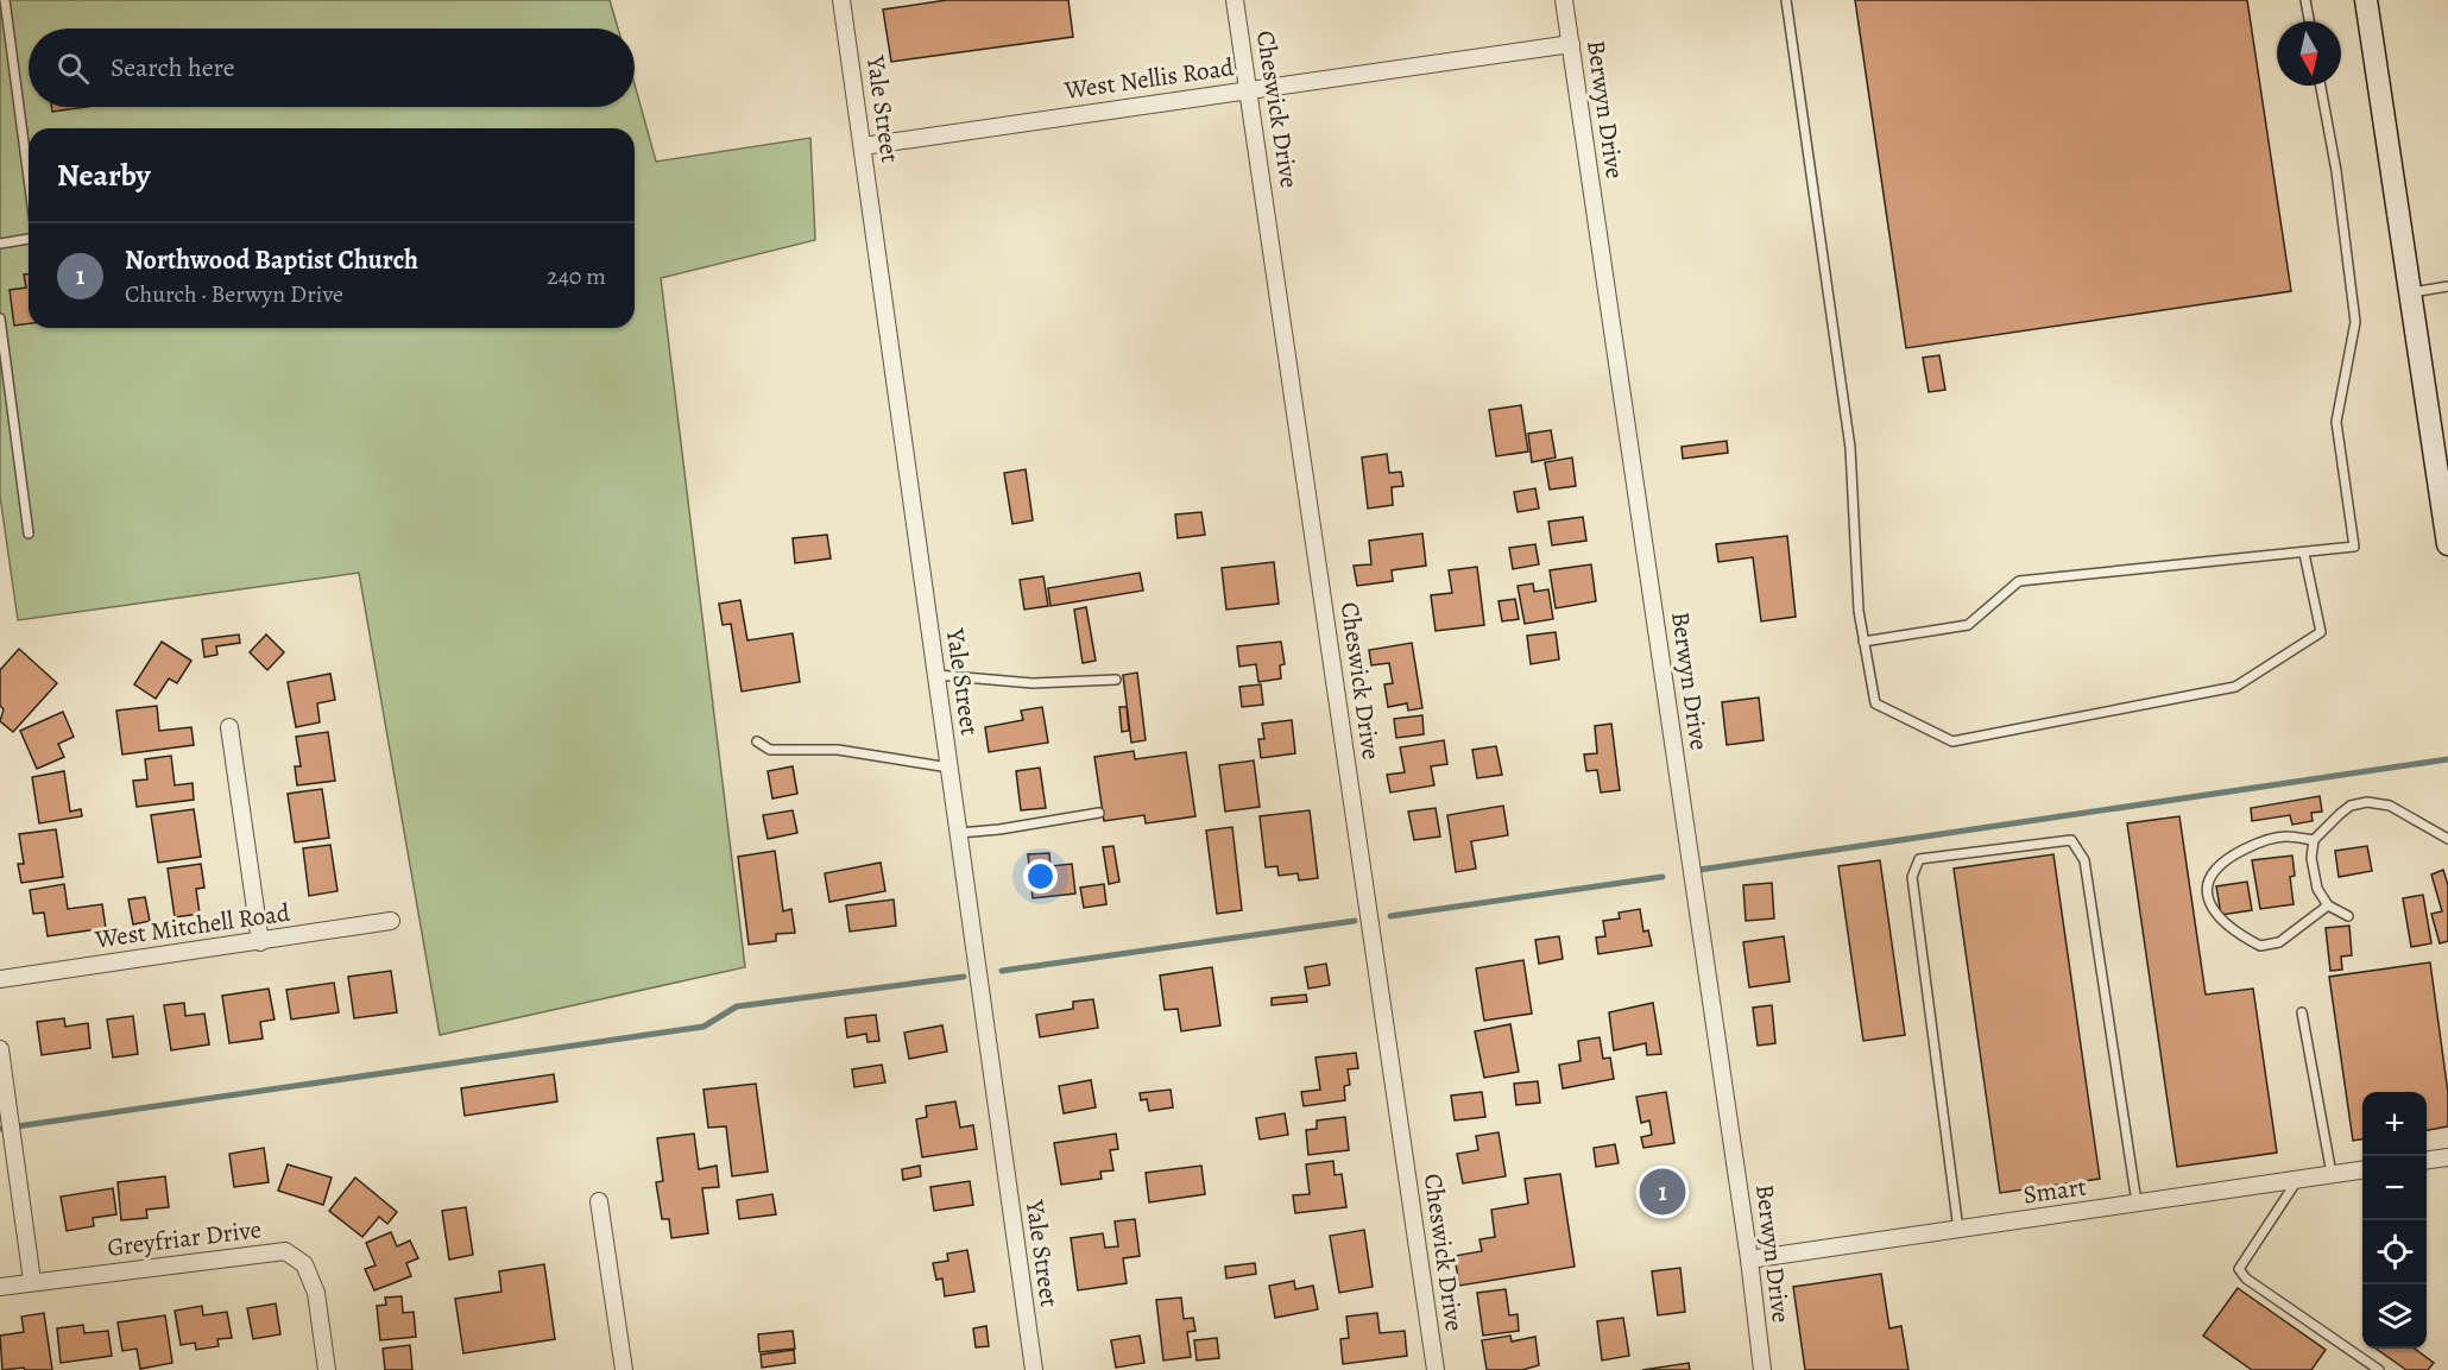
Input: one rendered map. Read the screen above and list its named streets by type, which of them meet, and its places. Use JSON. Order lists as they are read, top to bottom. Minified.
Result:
{"streets":{"street":["West Nellis Road","Yale Street","Cheswick Drive","Berwyn Drive","West Mitchell Road","Smart","Greyfriar Drive"]},"crossings":[["West Nellis Road","Yale Street"],["West Nellis Road","Cheswick Drive"],["West Nellis Road","Berwyn Drive"],["Berwyn Drive","Smart"]],"north":"bottom","page":{"search":"Search here","heading":"Nearby","list":[{"mark":"1","name":"Northwood Baptist Church","note":"Church · Berwyn Drive","value":"240 m"}],"map_buttons":["+","−"],"pins":"1"}}
